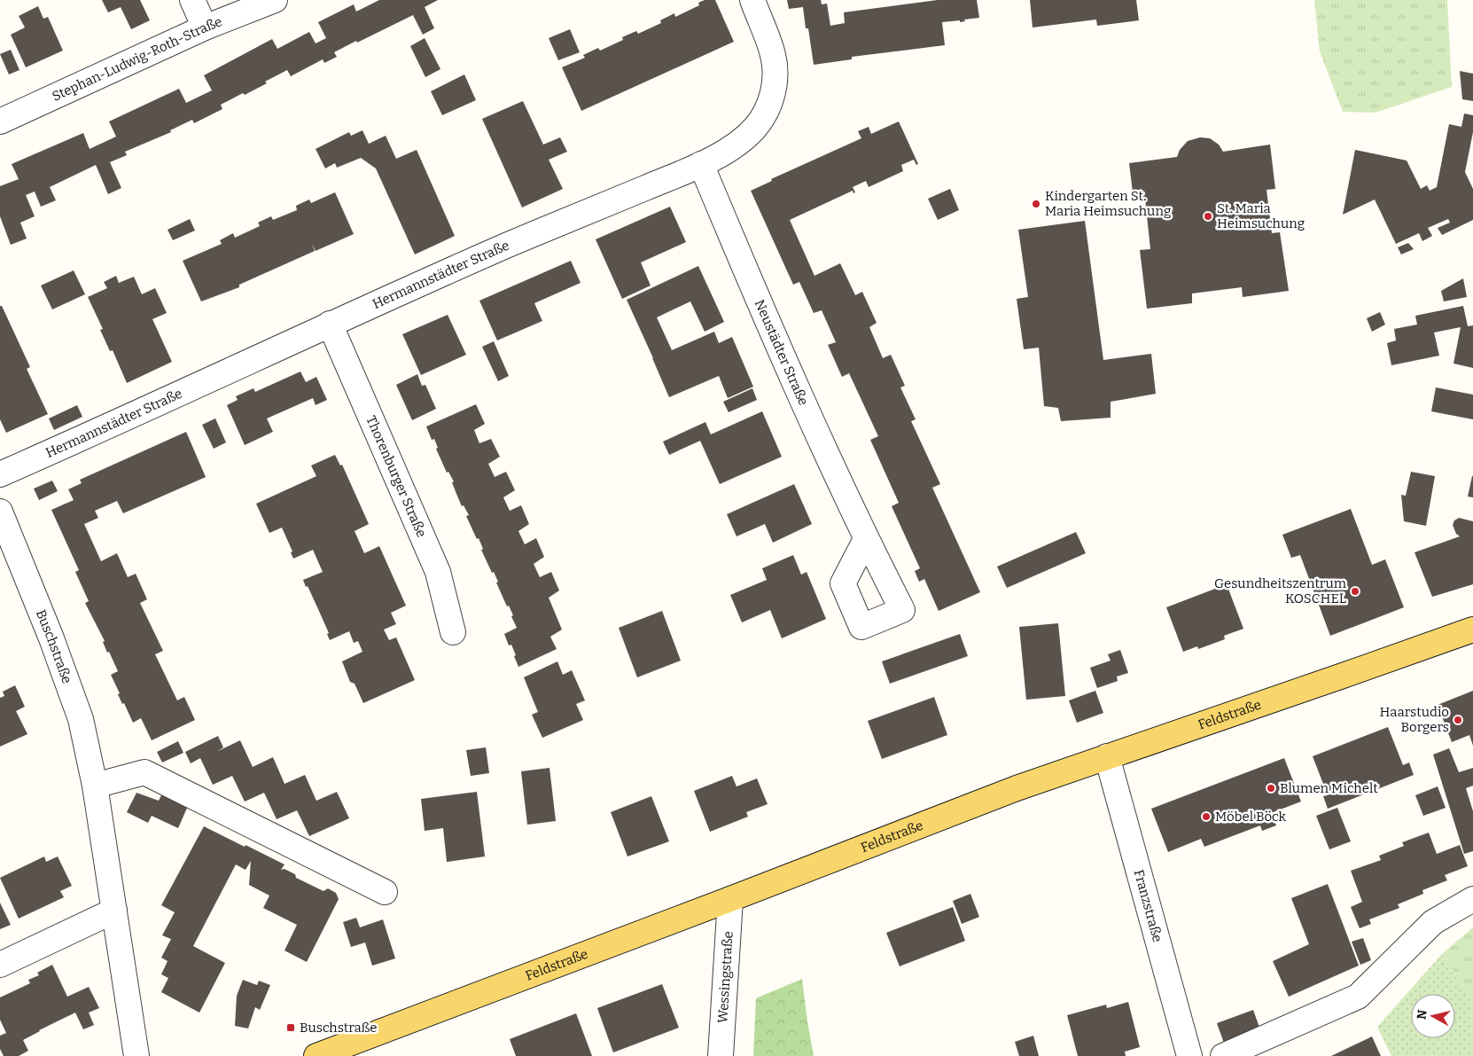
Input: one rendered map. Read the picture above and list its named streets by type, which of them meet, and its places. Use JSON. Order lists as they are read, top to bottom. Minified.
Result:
{"streets":{"main road":["Feldstraße"],"street":["Stephan-Ludwig-Roth-Straße","Hermannstädter Straße","Neustädter Straße","Thorenburger Straße","Buschstraße","Franzstraße","Wessingstraße"]},"crossings":[["Hermannstädter Straße","Neustädter Straße"],["Hermannstädter Straße","Thorenburger Straße"],["Feldstraße","Franzstraße"],["Feldstraße","Wessingstraße"]],"places":{"other":["Kindergarten St. Maria Heimsuchung","St. Maria Heimsuchung","Gesundheitszentrum KOSCHEL","Haarstudio Borgers","Blumen Michelt","Möbel Böck"],"transit":["Buschstraße"]},"north":"left"}
